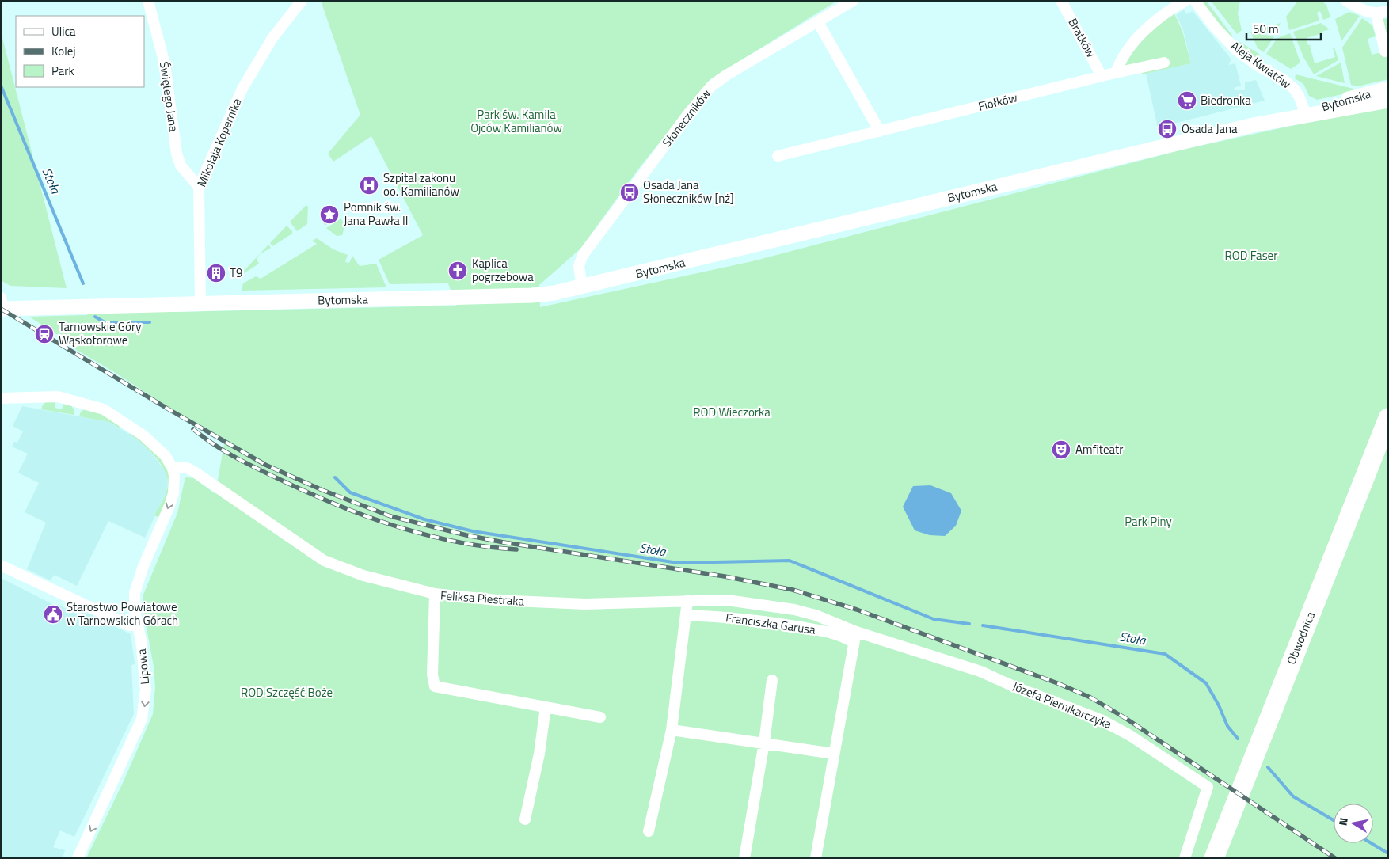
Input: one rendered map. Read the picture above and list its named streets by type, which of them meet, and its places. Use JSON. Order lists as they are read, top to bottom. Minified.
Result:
{"streets":{"highway":["Obwodnica"],"street":["Bratków","Aleja Kwiatów","Świętego Jana","Bytomska","Fiołków","Słoneczników","Mikołaja Kopernika","Feliksa Piestraka","Franciszka Garusa","Lipowa","Józefa Piernikarczyka"]},"crossings":[["Bratków","Fiołków"],["Aleja Kwiatów","Bytomska"],["Świętego Jana","Mikołaja Kopernika"],["Bytomska","Słoneczników"],["Bytomska","Mikołaja Kopernika"],["Feliksa Piestraka","Józefa Piernikarczyka"]],"one_way":["Lipowa"],"water":["Stoła"],"parks":["Park św. Kamila Ojców Kamilianów","ROD Faser","ROD Wieczorka","Park Piny","ROD Szczęść Boże"],"places":{"supermarket":["Biedronka"],"bus stop":["Osada Jana","Osada Jana Słoneczników [nż]"],"hospital":["Szpital zakonu oo. Kamilianów"],"place":["Pomnik św. Jana Pawła II"],"church":["Kaplica pogrzebowa"],"building":["T9"],"station":["Tarnowskie Góry Wąskotorowe"],"theatre":["Amfiteatr"],"public building":["Starostwo Powiatowe w Tarnowskich Górach"]},"legend":["Ulica","Kolej","Park"],"scale_bar":"50 m","north":"left"}
